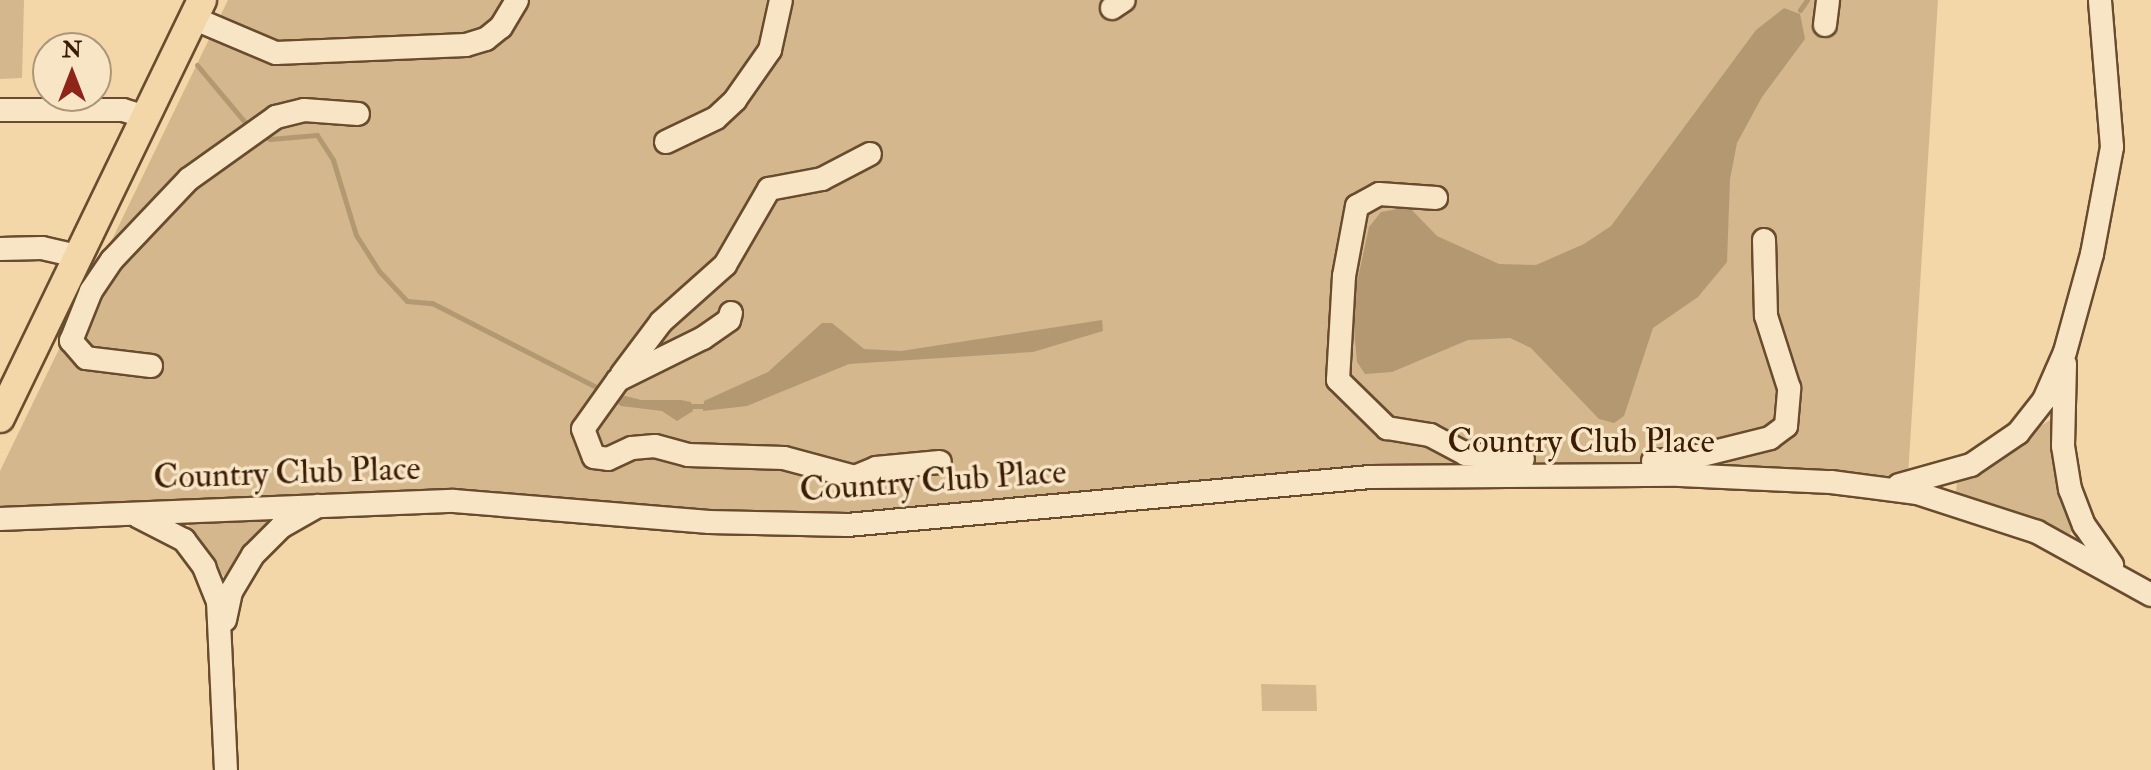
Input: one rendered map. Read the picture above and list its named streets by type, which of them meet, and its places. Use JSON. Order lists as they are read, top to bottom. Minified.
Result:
{"streets":{"street":["Country Club Place"]},"north":"top"}
